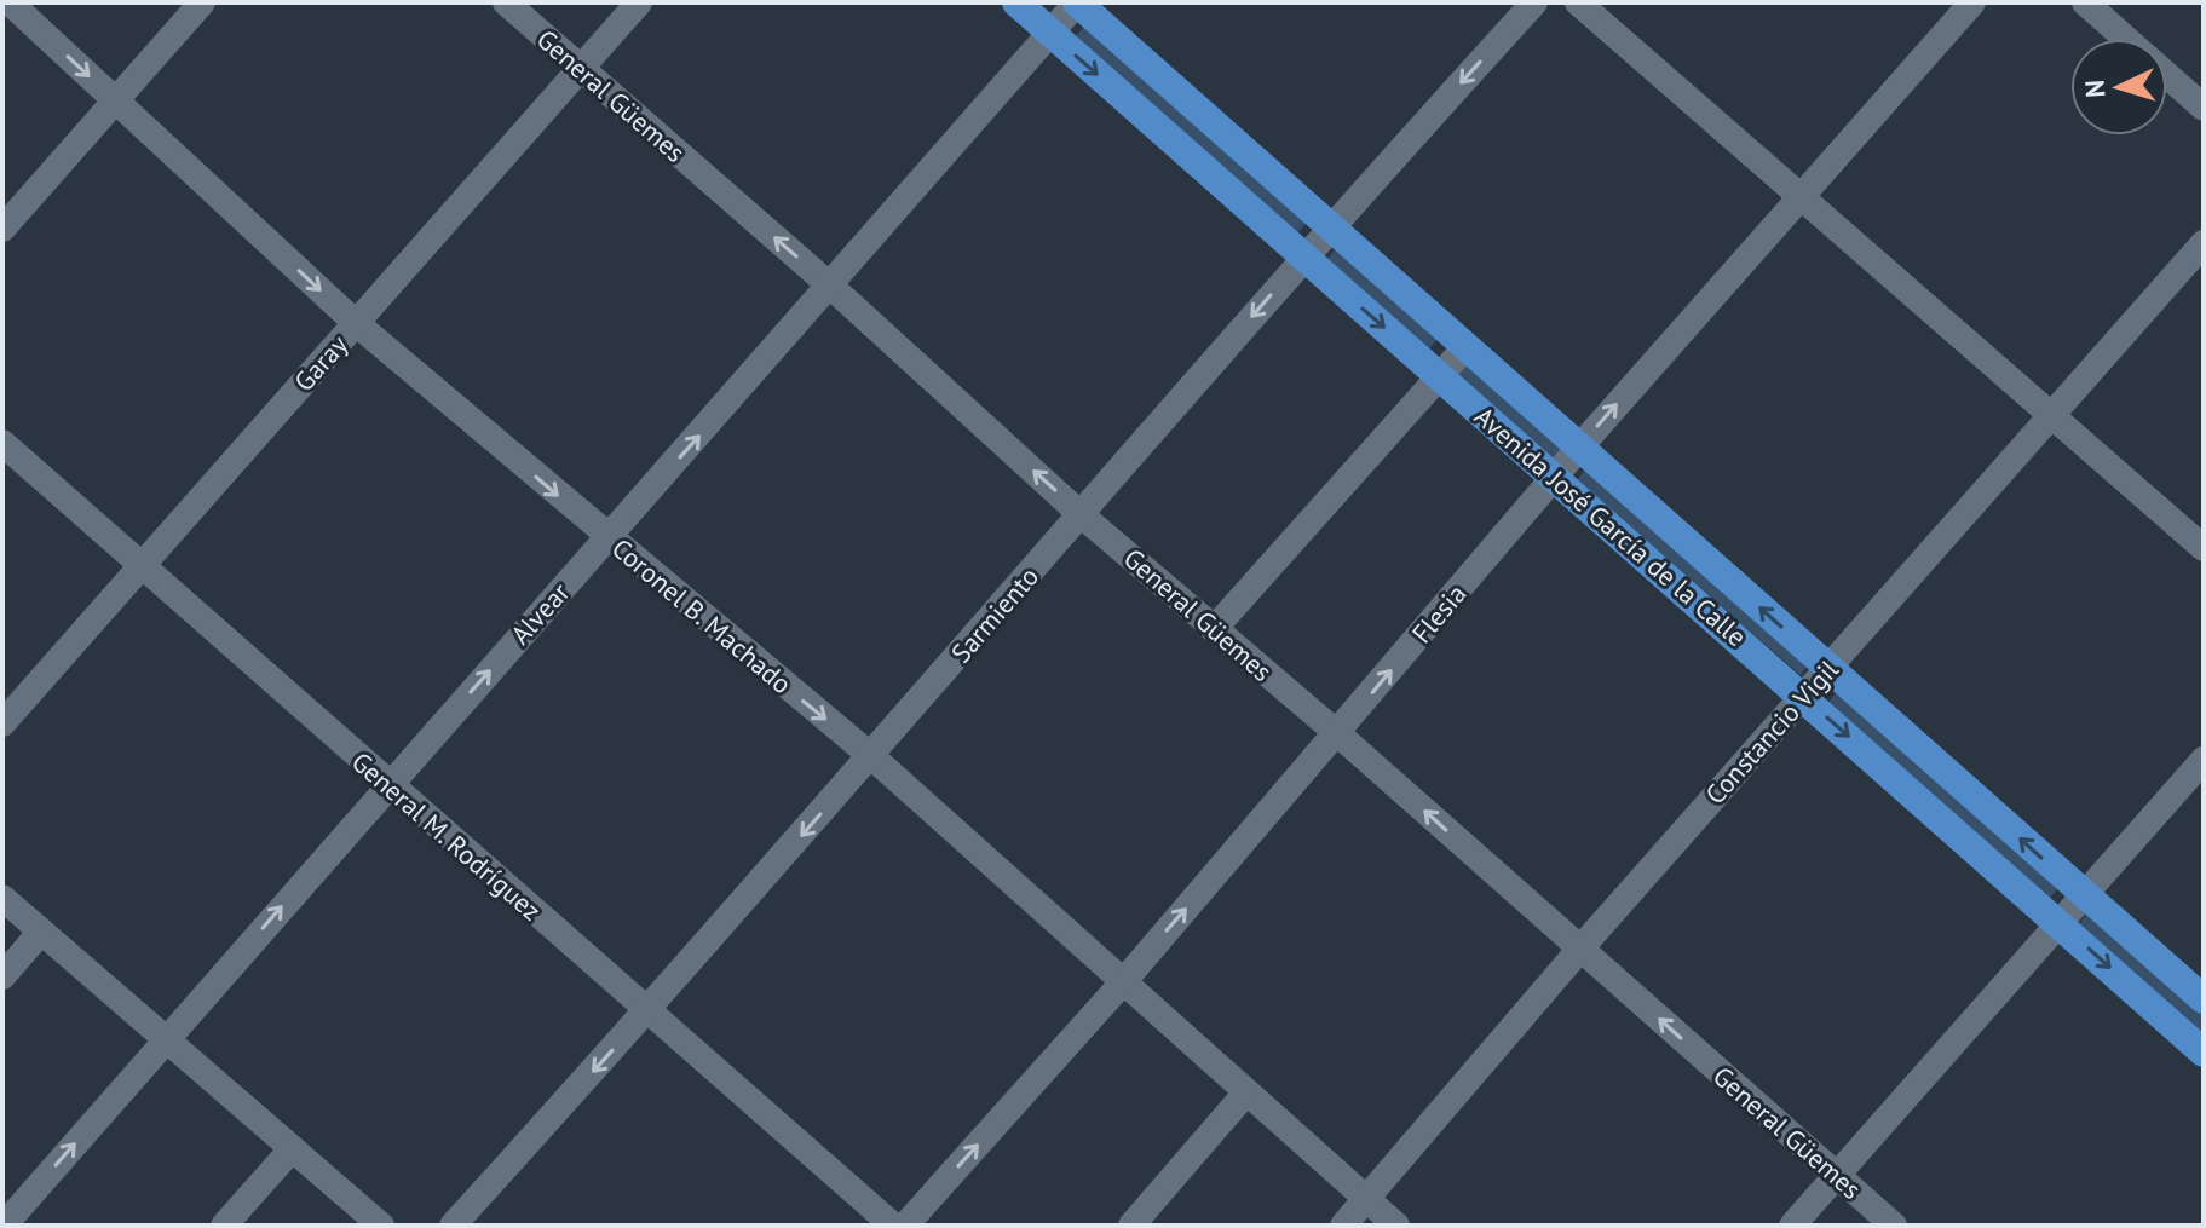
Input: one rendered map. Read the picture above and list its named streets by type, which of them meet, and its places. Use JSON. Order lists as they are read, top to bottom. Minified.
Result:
{"streets":{"main road":["Avenida José García de la Calle"],"street":["General Güemes","Garay","Alvear","Flesia","Sarmiento","Coronel B. Machado","Constancio Vigil","General M. Rodríguez"]},"crossings":[["General Güemes","Garay"],["General Güemes","Alvear"],["General Güemes","Flesia"],["General Güemes","Sarmiento"],["General Güemes","Constancio Vigil"],["Garay","Coronel B. Machado"],["Garay","General M. Rodríguez"],["Avenida José García de la Calle","Alvear"],["Avenida José García de la Calle","Flesia"],["Avenida José García de la Calle","Sarmiento"],["Avenida José García de la Calle","Constancio Vigil"],["Alvear","Coronel B. Machado"],["Alvear","General M. Rodríguez"],["Flesia","Coronel B. Machado"],["Sarmiento","Coronel B. Machado"],["Sarmiento","General M. Rodríguez"],["Coronel B. Machado","Constancio Vigil"]],"one_way":["General Güemes","Alvear","Sarmiento","Coronel B. Machado"],"north":"left"}
